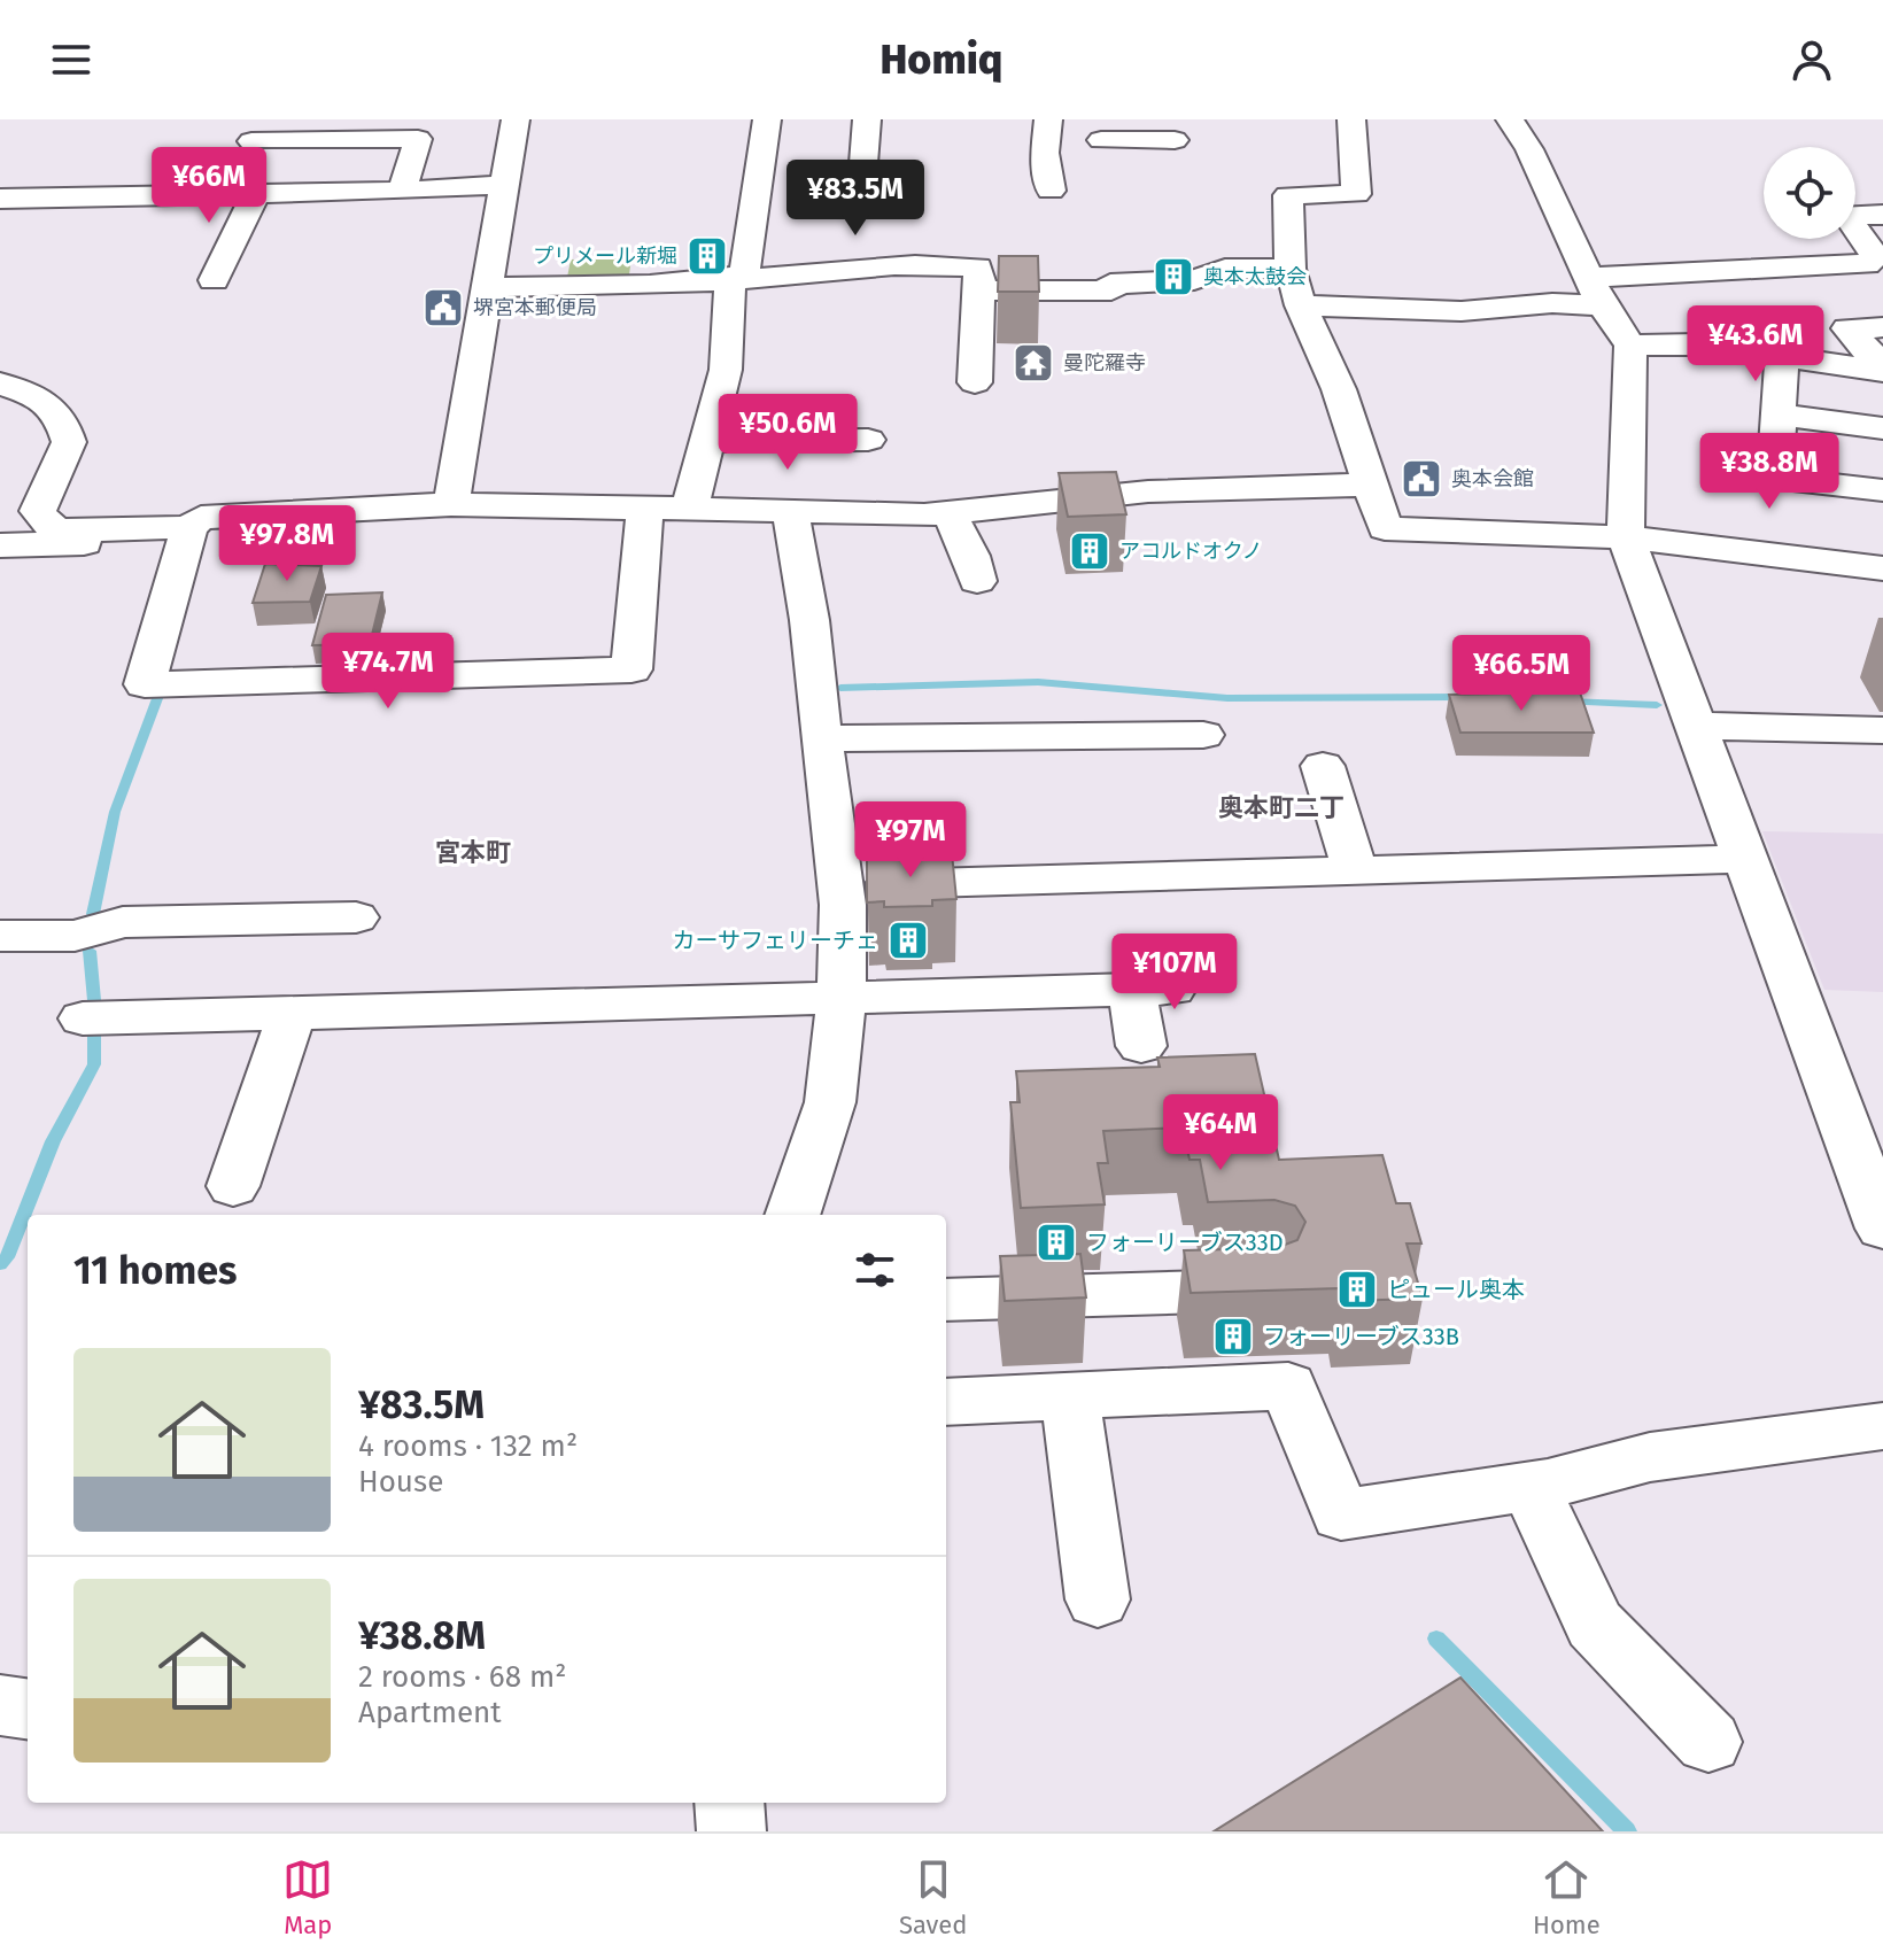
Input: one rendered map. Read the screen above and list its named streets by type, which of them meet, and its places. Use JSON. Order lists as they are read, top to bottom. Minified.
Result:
{"districts":["奥本町二丁","宮本町"],"places":{"building":["プリメール新堀","奥本太鼓会","アコルドオクノ","カーサフェリーチェ","フォーリーブス33D","ピュール奥本","フォーリーブス33B"],"public building":["堺宮本郵便局","奥本会館"],"temple":["曼陀羅寺"]},"page":{"header":"Homiq","price":["¥66M","¥83.5M","¥43.6M","¥50.6M","¥38.8M","¥97.8M","¥74.7M","¥66.5M","¥97M","¥107M","¥64M"],"heading":"11 homes","list":[{"name":"¥83.5M","note":"4 rooms · 132 m² · House"},{"name":"¥38.8M","note":"2 rooms · 68 m² · Apartment"}],"tabs":["Map","Saved","Home"]}}
